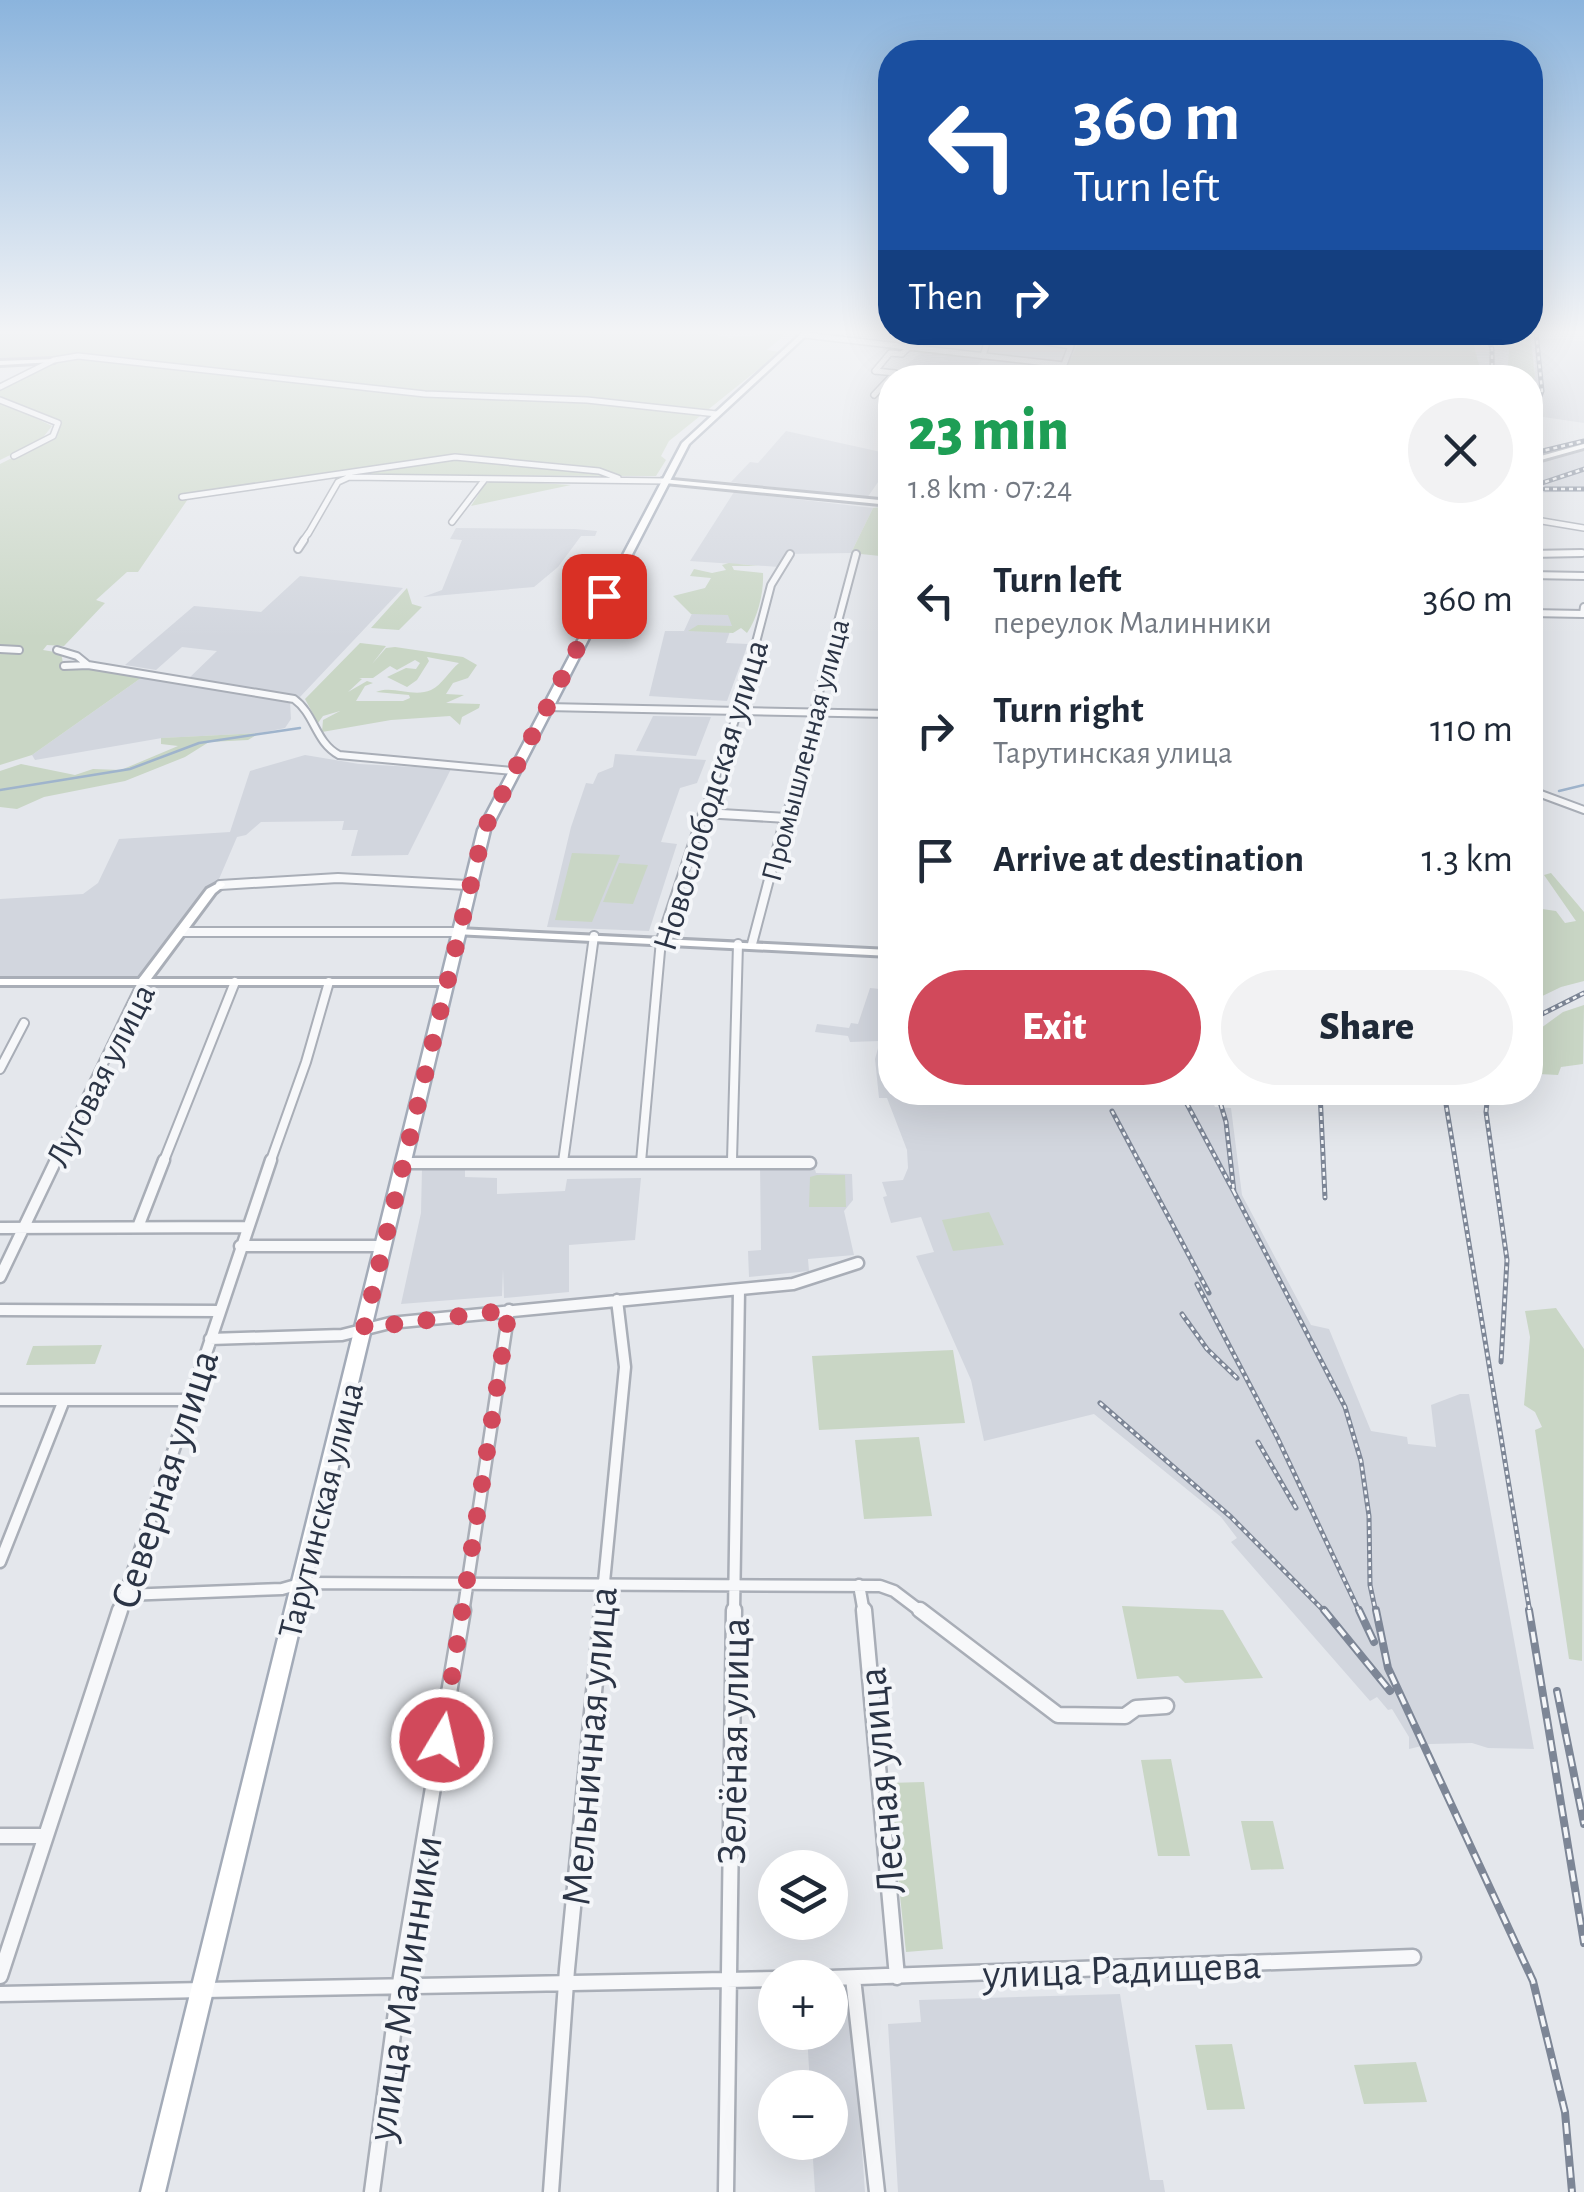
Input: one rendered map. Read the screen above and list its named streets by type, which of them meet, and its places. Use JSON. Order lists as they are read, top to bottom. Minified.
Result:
{"streets":{"main road":["Тарутинская улица"],"street":["Промышленная улица","Новослободская улица","Луговая улица","Северная улица","Зелёная улица","Мельничная улица","Лесная улица","улица Радищева","улица Малинники"]},"crossings":[["Лесная улица","улица Радищева"]],"page":{"turn":["360 m","Turn left"],"then":"Then","heading":["23 min","1.8 km · 07:24"],"list":[{"name":"Turn left","note":"переулок Малинники","value":"360 m"},{"name":"Turn right","note":"Тарутинская улица","value":"110 m"},{"name":"Arrive at destination","value":"1.3 km"}],"buttons":["Exit","Share"],"map_buttons":["+","−"]}}
